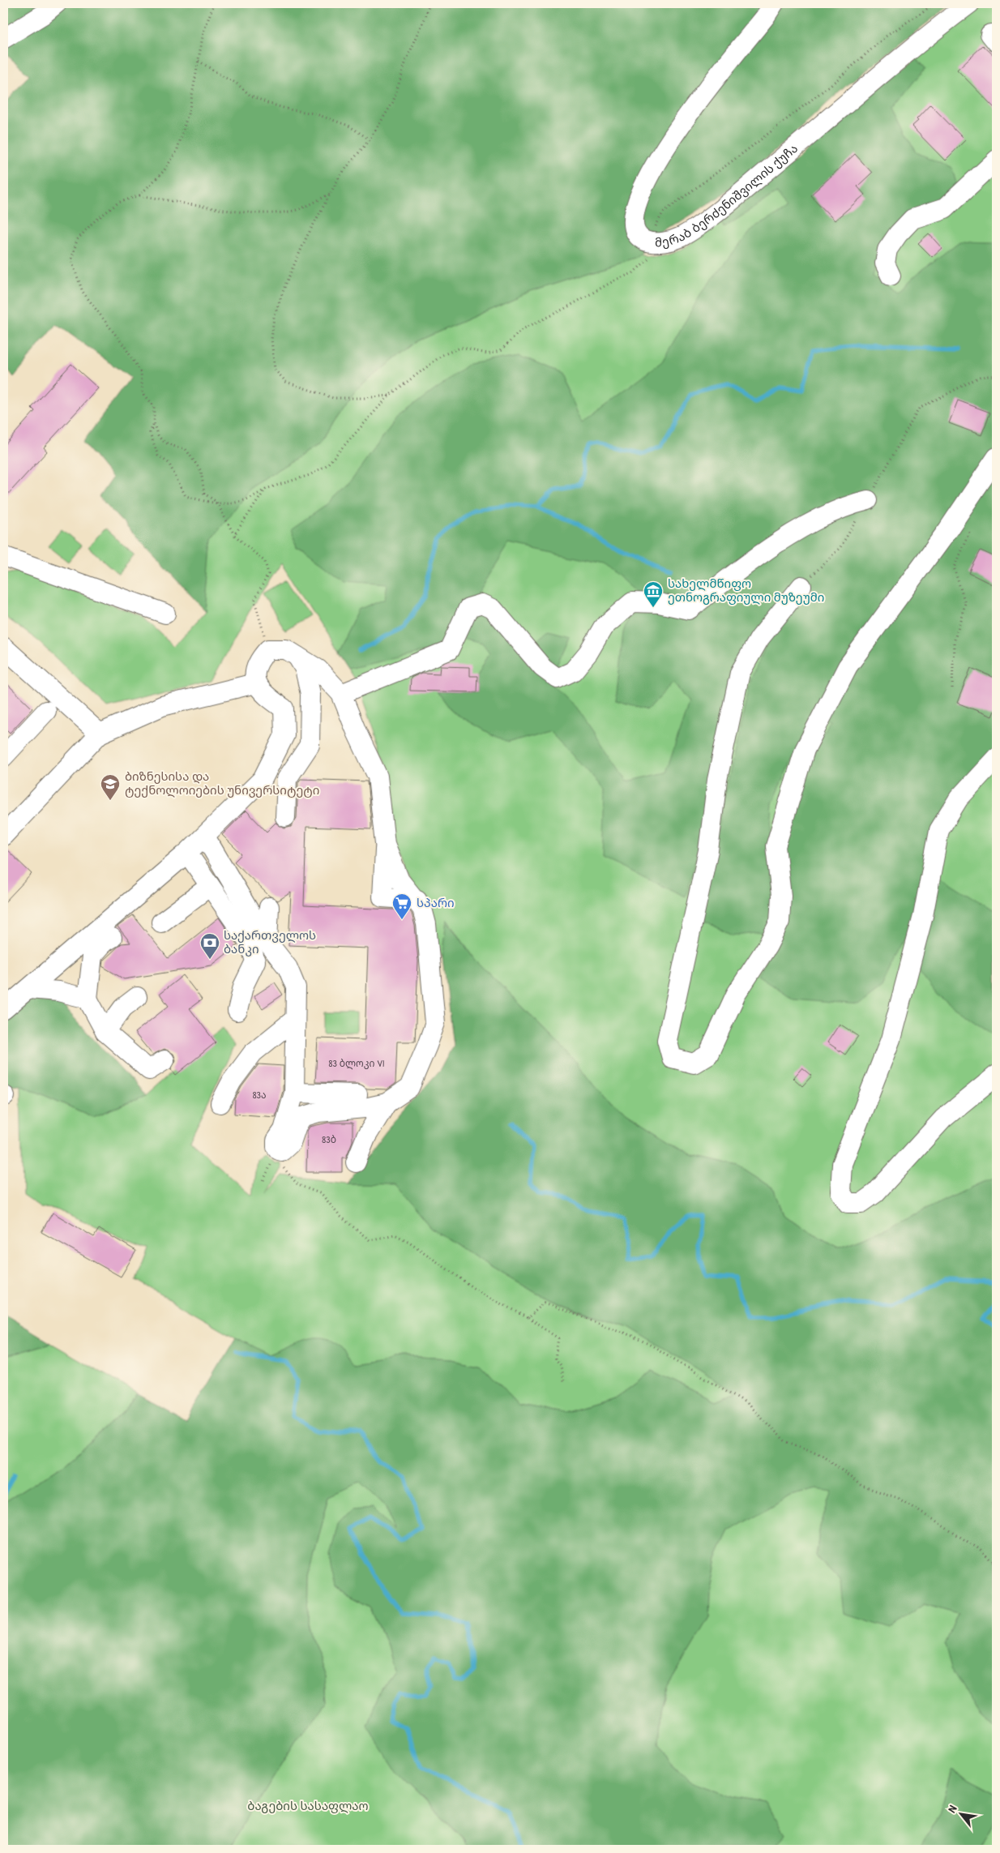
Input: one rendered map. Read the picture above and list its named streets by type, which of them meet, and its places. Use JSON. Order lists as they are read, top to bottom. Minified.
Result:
{"streets":{"street":["მერაბ ბერძენიშვილის ქუჩა"]},"parks":["ბაგების სასაფლაო"],"places":{"museum":["სახელმწიფო ეთნოგრაფიული მუზეუმი"],"school or university":["ბიზნესისა და ტექნოლოიების უნივერსიტეტი"],"supermarket":["სპარი"],"bank":["საქართველოს ბანკი"]},"house_numbers":["83 ბლოკი VI","83ა","83ბ"],"north":"top left"}
